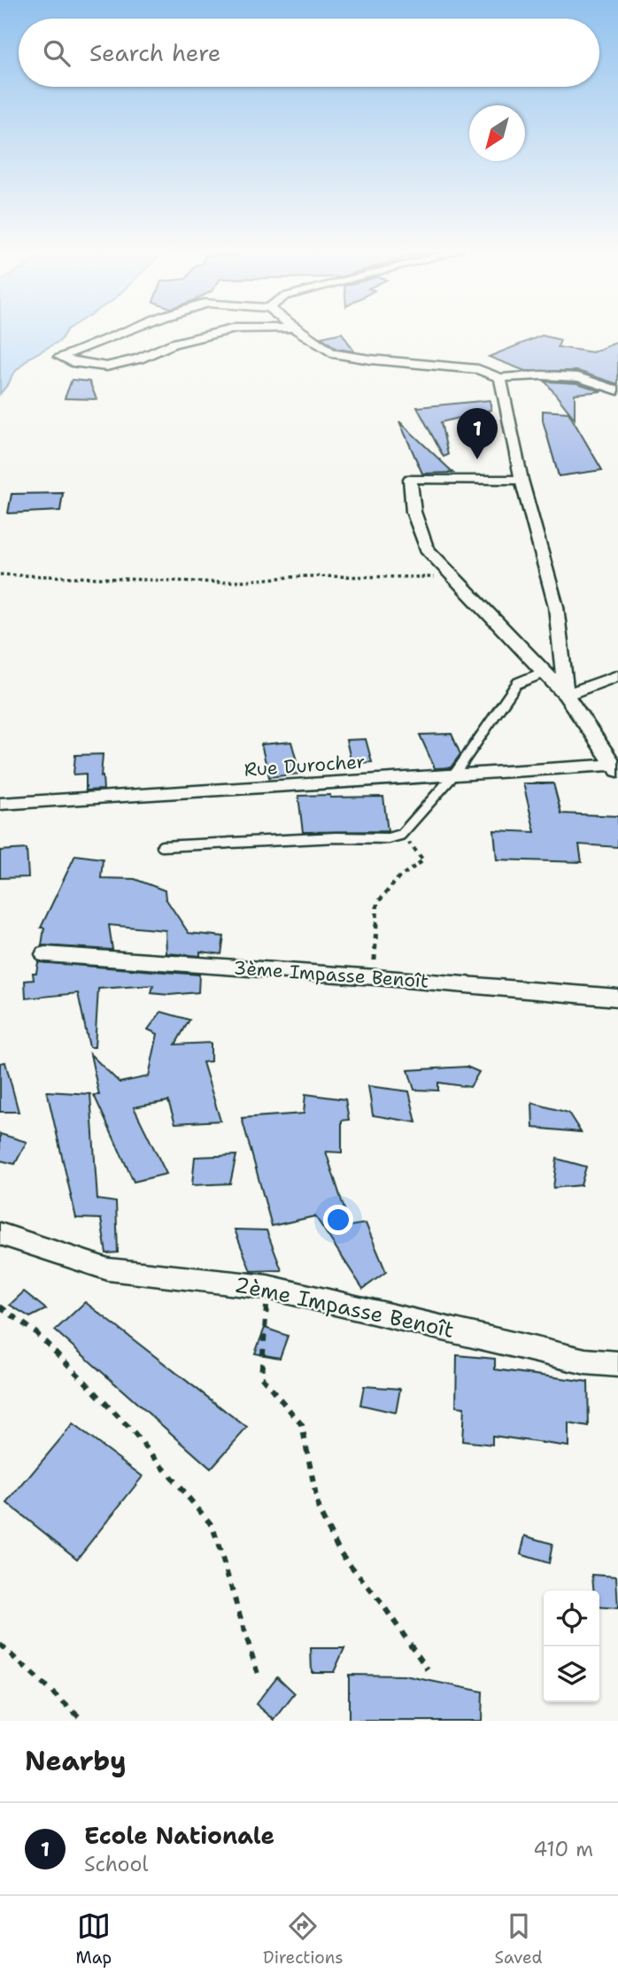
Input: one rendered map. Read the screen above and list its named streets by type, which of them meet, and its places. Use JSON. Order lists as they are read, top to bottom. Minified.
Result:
{"streets":{"street":["Rue Durocher","3ème Impasse Benoît","2ème Impasse Benoît"]},"north":"bottom left","page":{"search":"Search here","pins":"1","heading":"Nearby","list":[{"mark":"1","name":"Ecole Nationale","note":"School","value":"410 m"}],"nav":["Map","Directions","Saved"]}}
